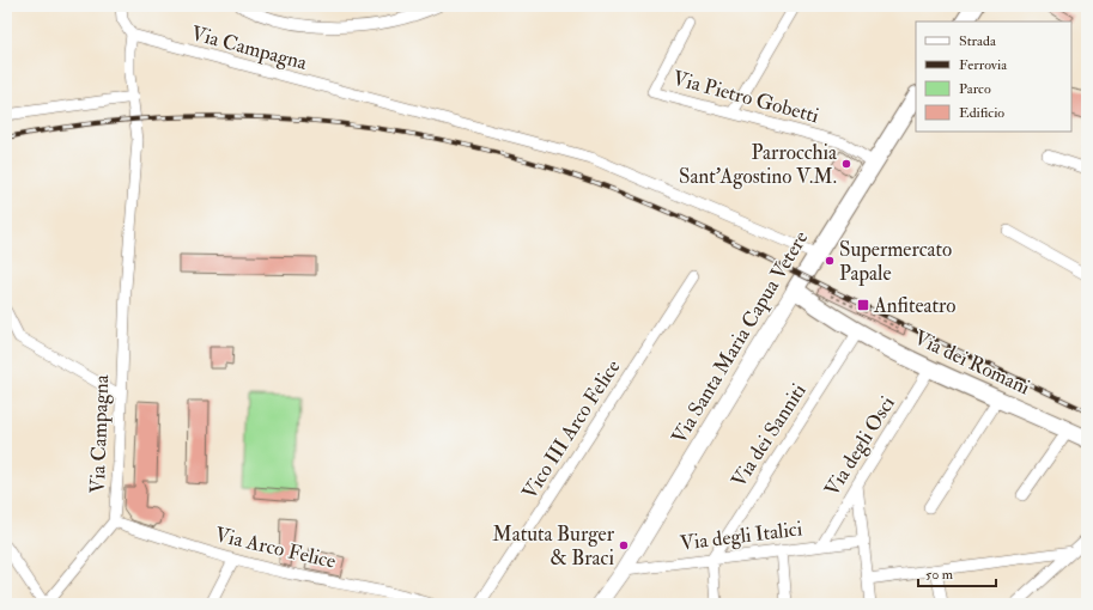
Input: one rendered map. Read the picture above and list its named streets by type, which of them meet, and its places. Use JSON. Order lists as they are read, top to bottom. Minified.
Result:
{"streets":{"main road":["Via Santa Maria Capua Vetere","Via dei Romani"],"street":["Via Campagna","Via Pietro Gobetti","Vico III Arco Felice","Via dei Sanniti","Via degli Osci","Via degli Italici","Via Arco Felice"]},"crossings":[["Via Campagna","Via Santa Maria Capua Vetere"],["Via Campagna","Via Arco Felice"],["Via Pietro Gobetti","Via Santa Maria Capua Vetere"],["Via Santa Maria Capua Vetere","Via dei Romani"],["Via Santa Maria Capua Vetere","Via degli Italici"],["Via dei Romani","Via dei Sanniti"],["Via dei Romani","Via degli Osci"],["Via dei Sanniti","Via degli Italici"],["Via degli Osci","Via degli Italici"]],"places":{"other":["Parrocchia Sant'Agostino V.M.","Supermercato Papale","Matuta Burger & Braci"],"transit":["Anfiteatro"]},"legend":["Strada","Ferrovia","Parco","Edificio"],"scale_bar":"50 m"}
